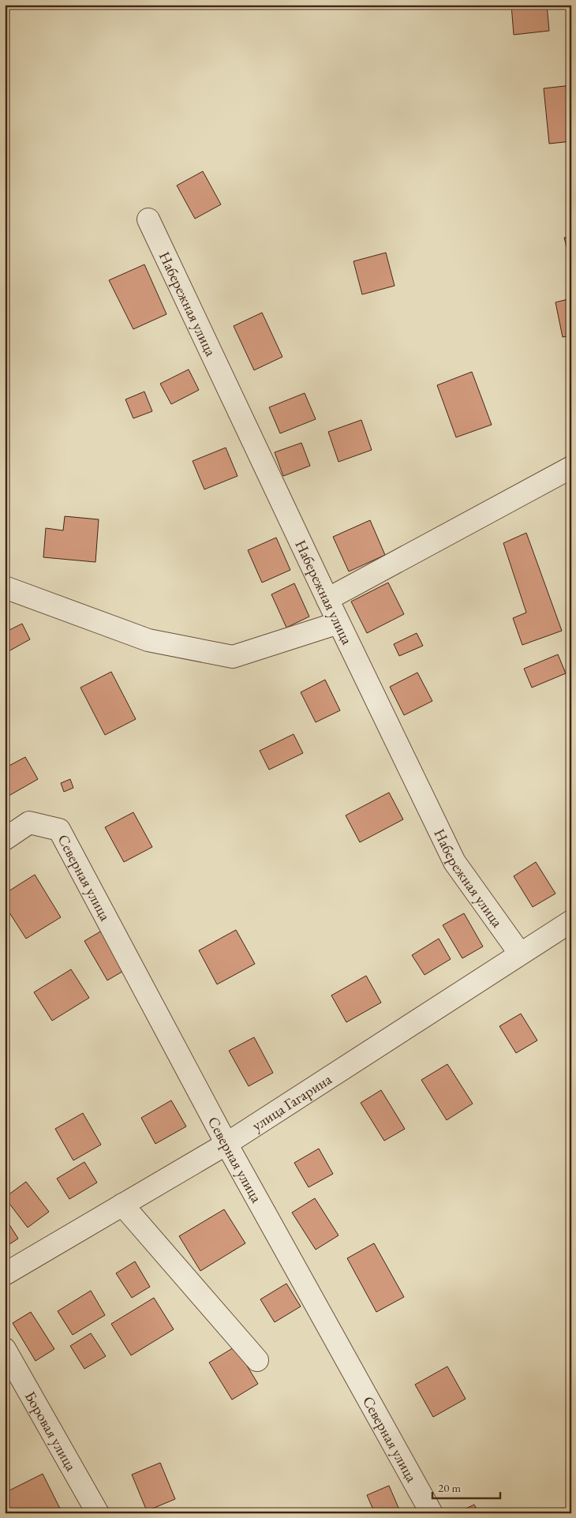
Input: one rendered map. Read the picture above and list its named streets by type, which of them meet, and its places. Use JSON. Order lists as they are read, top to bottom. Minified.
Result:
{"streets":{"street":["Набережная улица","Северная улица","улица Гагарина","Боровая улица"]},"crossings":[["Набережная улица","улица Гагарина"],["Северная улица","улица Гагарина"]],"scale_bar":"20 m"}
